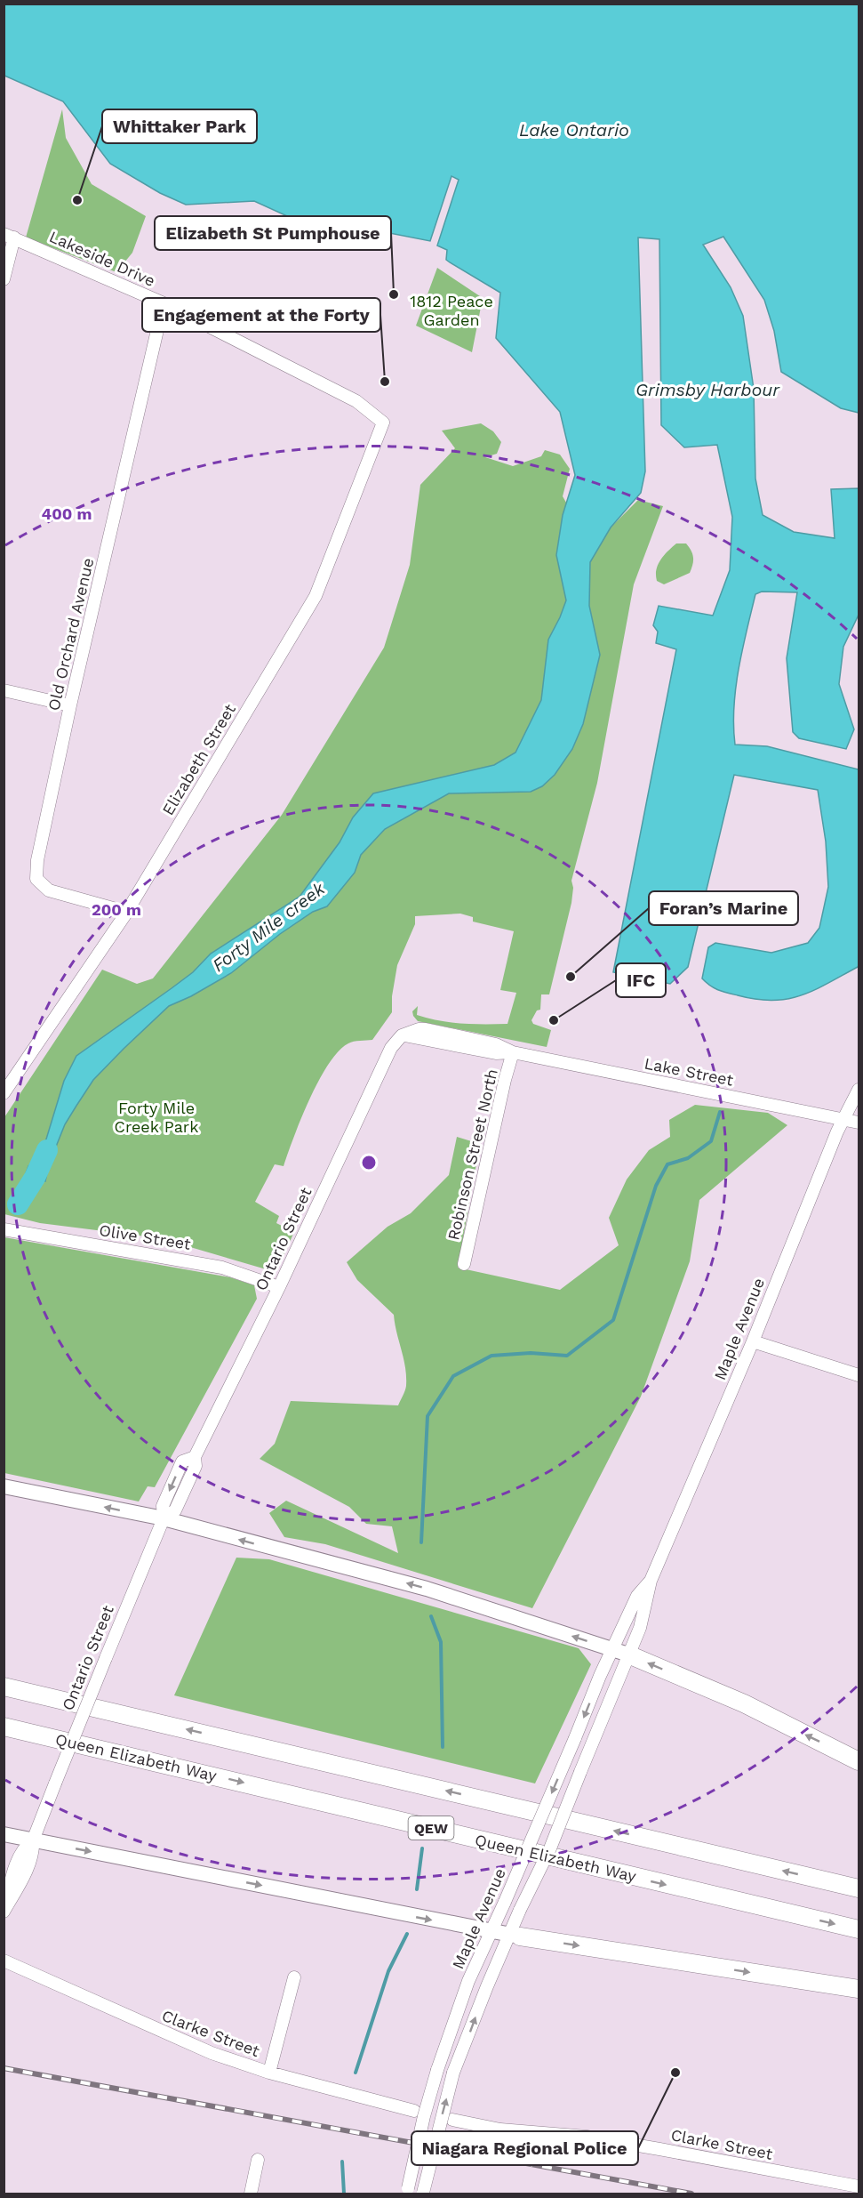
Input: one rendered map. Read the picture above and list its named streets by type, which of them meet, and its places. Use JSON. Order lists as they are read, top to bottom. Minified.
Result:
{"streets":{"highway":["Queen Elizabeth Way","QEW"],"street":["Lakeside Drive","Old Orchard Avenue","Elizabeth Street","Lake Street","Robinson Street North","Olive Street","Ontario Street","Maple Avenue","Clarke Street"]},"crossings":[["Lakeside Drive","Old Orchard Avenue"],["Lakeside Drive","Elizabeth Street"],["Old Orchard Avenue","Elizabeth Street"],["Lake Street","Robinson Street North"],["Lake Street","Ontario Street"],["Lake Street","Maple Avenue"],["Olive Street","Ontario Street"]],"water":["Lake Ontario","Grimsby Harbour","Forty Mile creek"],"parks":["1812 Peace Garden","Forty Mile Creek Park"],"places":["Whittaker Park","Elizabeth St Pumphouse","Engagement at the Forty","Foran’s Marine","IFC","Niagara Regional Police"],"rings":["400 m","200 m"]}
